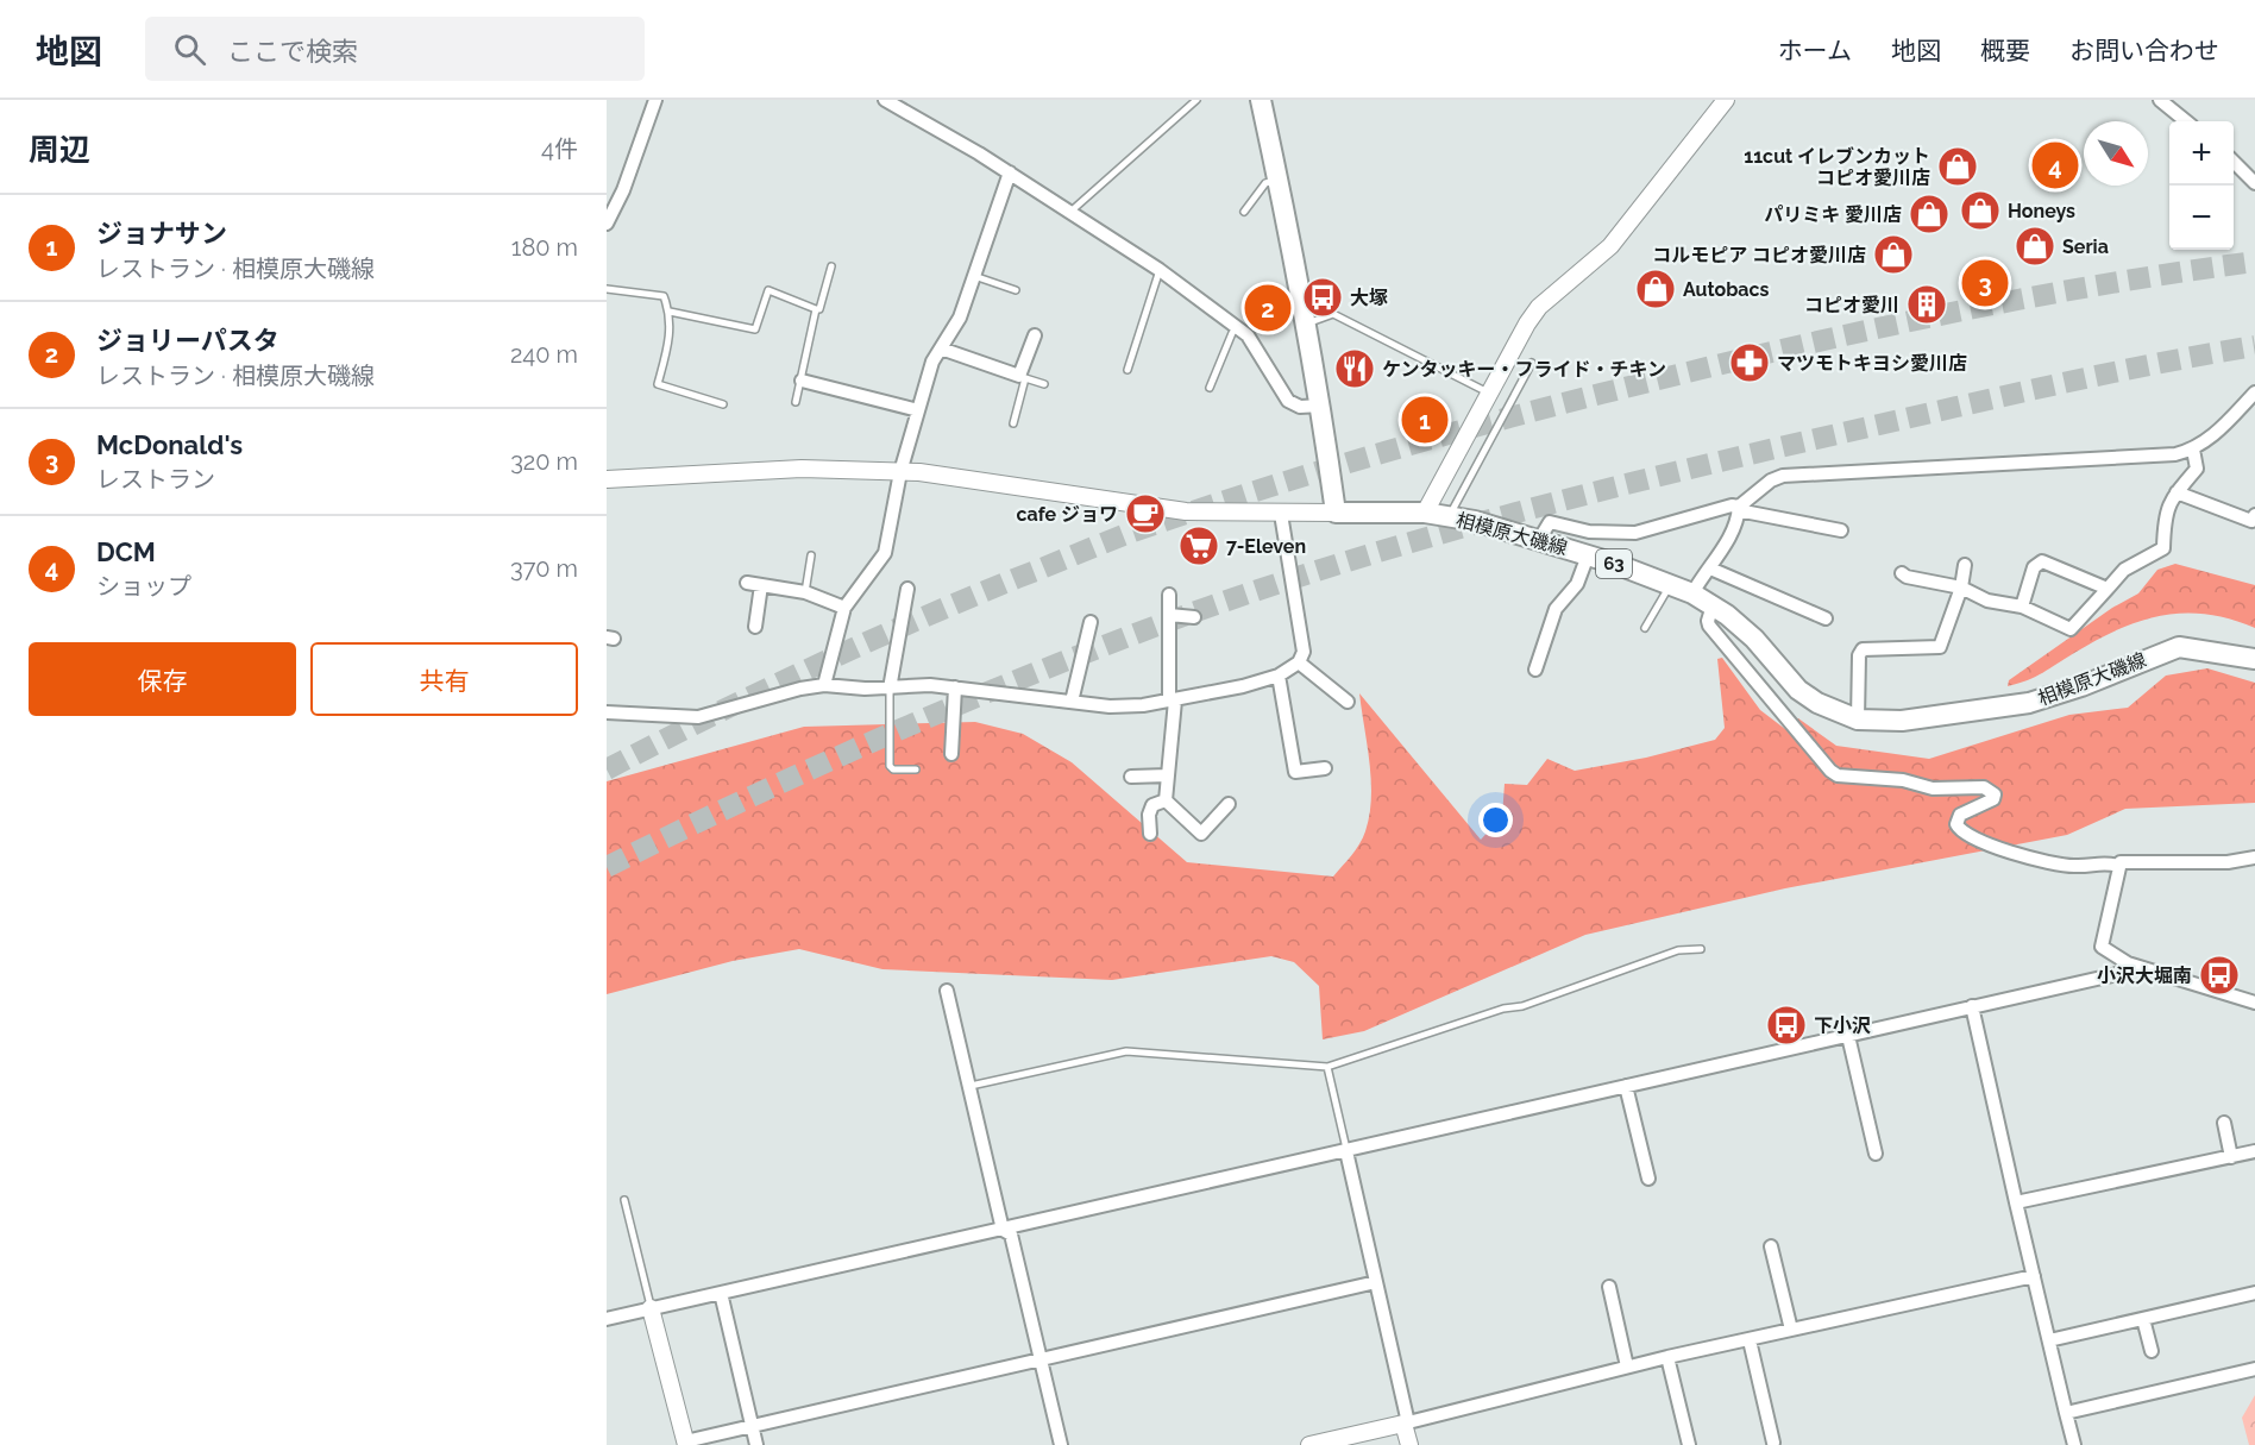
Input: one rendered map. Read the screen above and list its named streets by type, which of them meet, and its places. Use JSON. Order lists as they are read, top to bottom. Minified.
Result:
{"streets":{"main road":["相模原大磯線","63"]},"places":{"shop":["11cut イレブンカット コピオ愛川店","Honeys","パリミキ 愛川店","Seria","コルモピア コピオ愛川店","Autobacs"],"bus stop":["大塚","小沢大堀南","下小沢"],"building":["コピオ愛川"],"pharmacy":["マツモトキヨシ愛川店"],"restaurant":["ケンタッキー・フライド・チキン"],"cafe":["cafe ジョワ"],"supermarket":["7-Eleven"]},"north":"bottom right","page":{"header":"地図","search":"ここで検索","nav":["ホーム","地図","概要","お問い合わせ"],"heading":["周辺","4件"],"map_buttons":["+","−"],"pins":["4","3","2","1"],"list":[{"mark":"1","name":"ジョナサン","note":"レストラン · 相模原大磯線","value":"180 m"},{"mark":"2","name":"ジョリーパスタ","note":"レストラン · 相模原大磯線","value":"240 m"},{"mark":"3","name":"McDonald's","note":"レストラン","value":"320 m"},{"mark":"4","name":"DCM","note":"ショップ","value":"370 m"}],"buttons":["保存","共有"]}}
